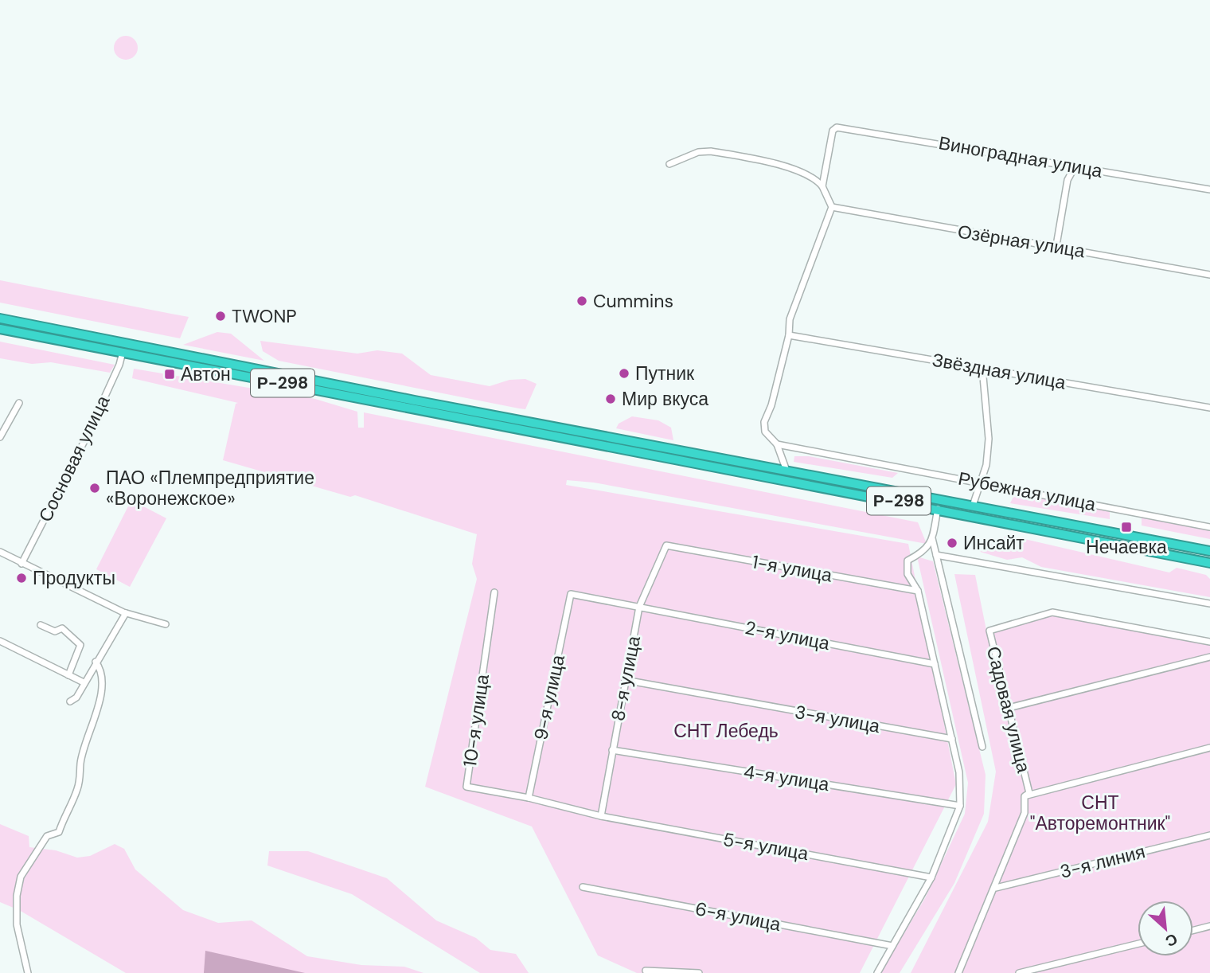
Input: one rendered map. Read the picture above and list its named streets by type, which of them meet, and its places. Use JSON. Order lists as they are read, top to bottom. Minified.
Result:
{"streets":{"highway":["Р-298"],"street":["Виноградная улица","Озёрная улица","Звёздная улица","Сосновая улица","Рубежная улица","1-я улица","2-я улица","8-я улица","9-я улица","Садовая улица","3-я улица","10-я улица","4-я улица","5-я улица","3-я линия","6-я улица"]},"crossings":[["Р-298","Сосновая улица"],["1-я улица","8-я улица"],["2-я улица","8-я улица"],["2-я улица","9-я улица"],["8-я улица","9-я улица"],["8-я улица","3-я улица"],["8-я улица","4-я улица"],["8-я улица","5-я улица"],["9-я улица","10-я улица"],["Садовая улица","3-я линия"]],"parks":["СНТ Лебедь","СНТ \"Авторемонтник\""],"places":{"other":["Cummins","TWONP","Путник","Мир вкуса","ПАО «Племпредприятие «Воронежское»","Инсайт","Продукты"],"transit":["Автон","Нечаевка"]},"north":"bottom right"}
